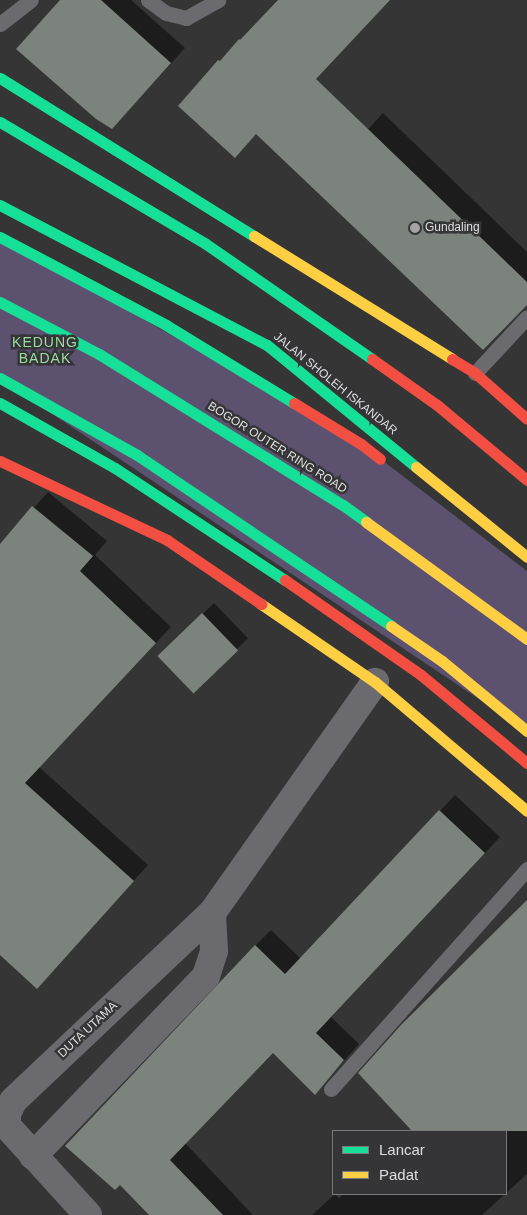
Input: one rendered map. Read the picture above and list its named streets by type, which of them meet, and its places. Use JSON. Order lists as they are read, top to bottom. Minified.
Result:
{"streets":{"highway":["JALAN SHOLEH ISKANDAR","BOGOR OUTER RING ROAD"],"street":["DUTA UTAMA"]},"districts":["KEDUNG BADAK"],"places":["Gundaling"],"legend":["Lancar","Padat"]}
